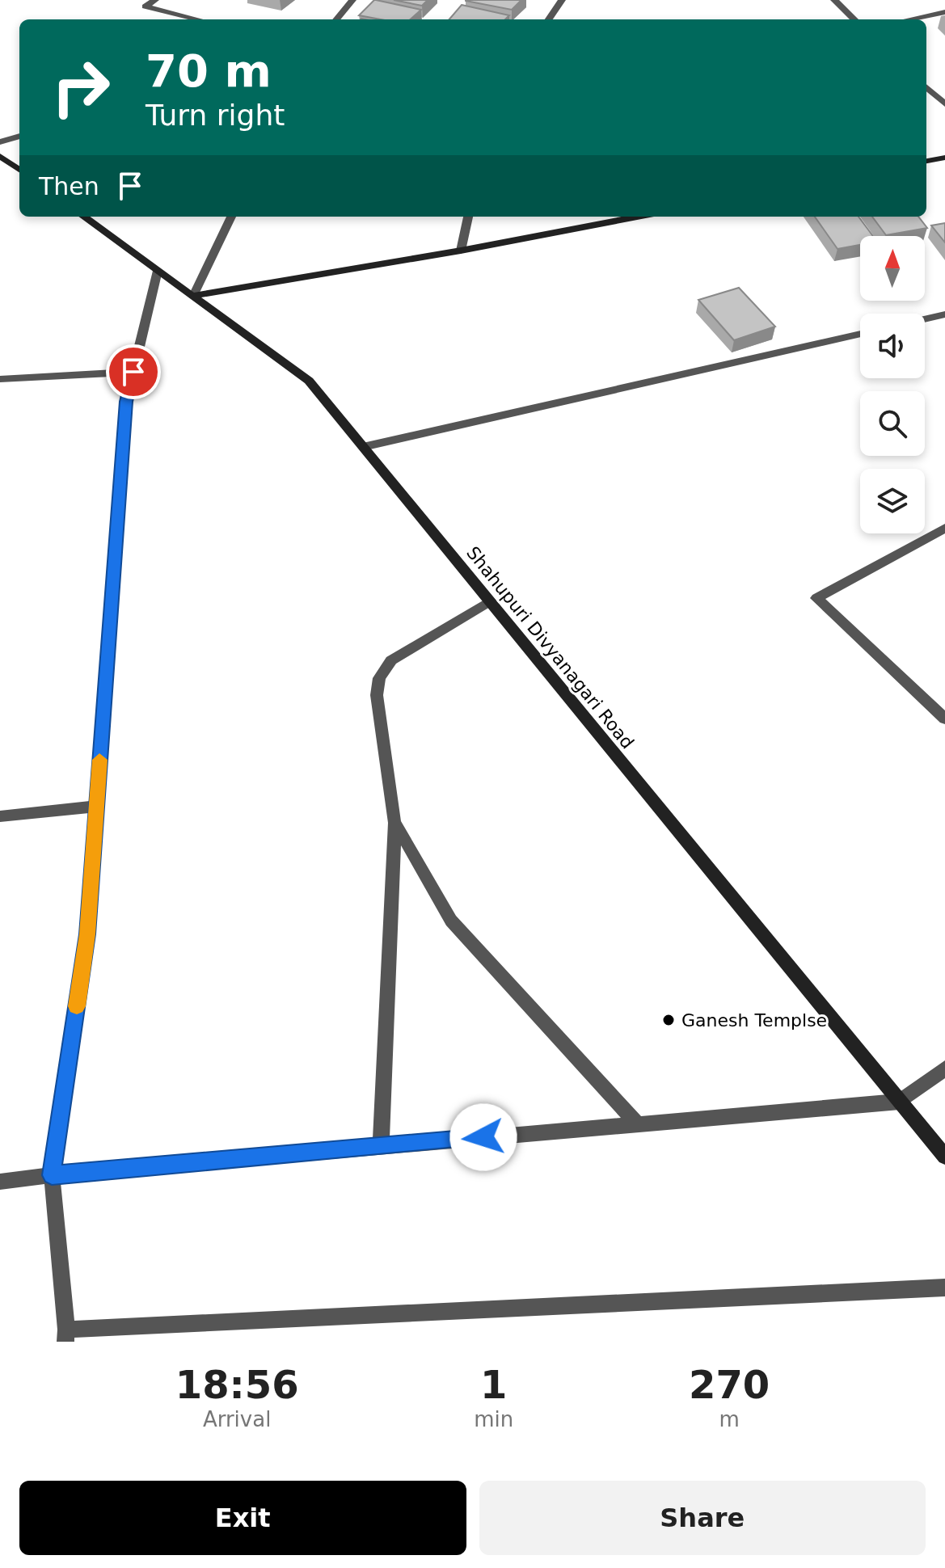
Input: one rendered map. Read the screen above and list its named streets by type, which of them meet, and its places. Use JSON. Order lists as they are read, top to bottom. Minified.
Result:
{"streets":{"main road":["Shahupuri Divyanagari Road"]},"places":["Ganesh Templse"],"north":"top","page":{"turn":["70 m","Turn right"],"then":"Then","eta":["18:56","Arrival","1","min","270","m"],"buttons":["Exit","Share"]}}
